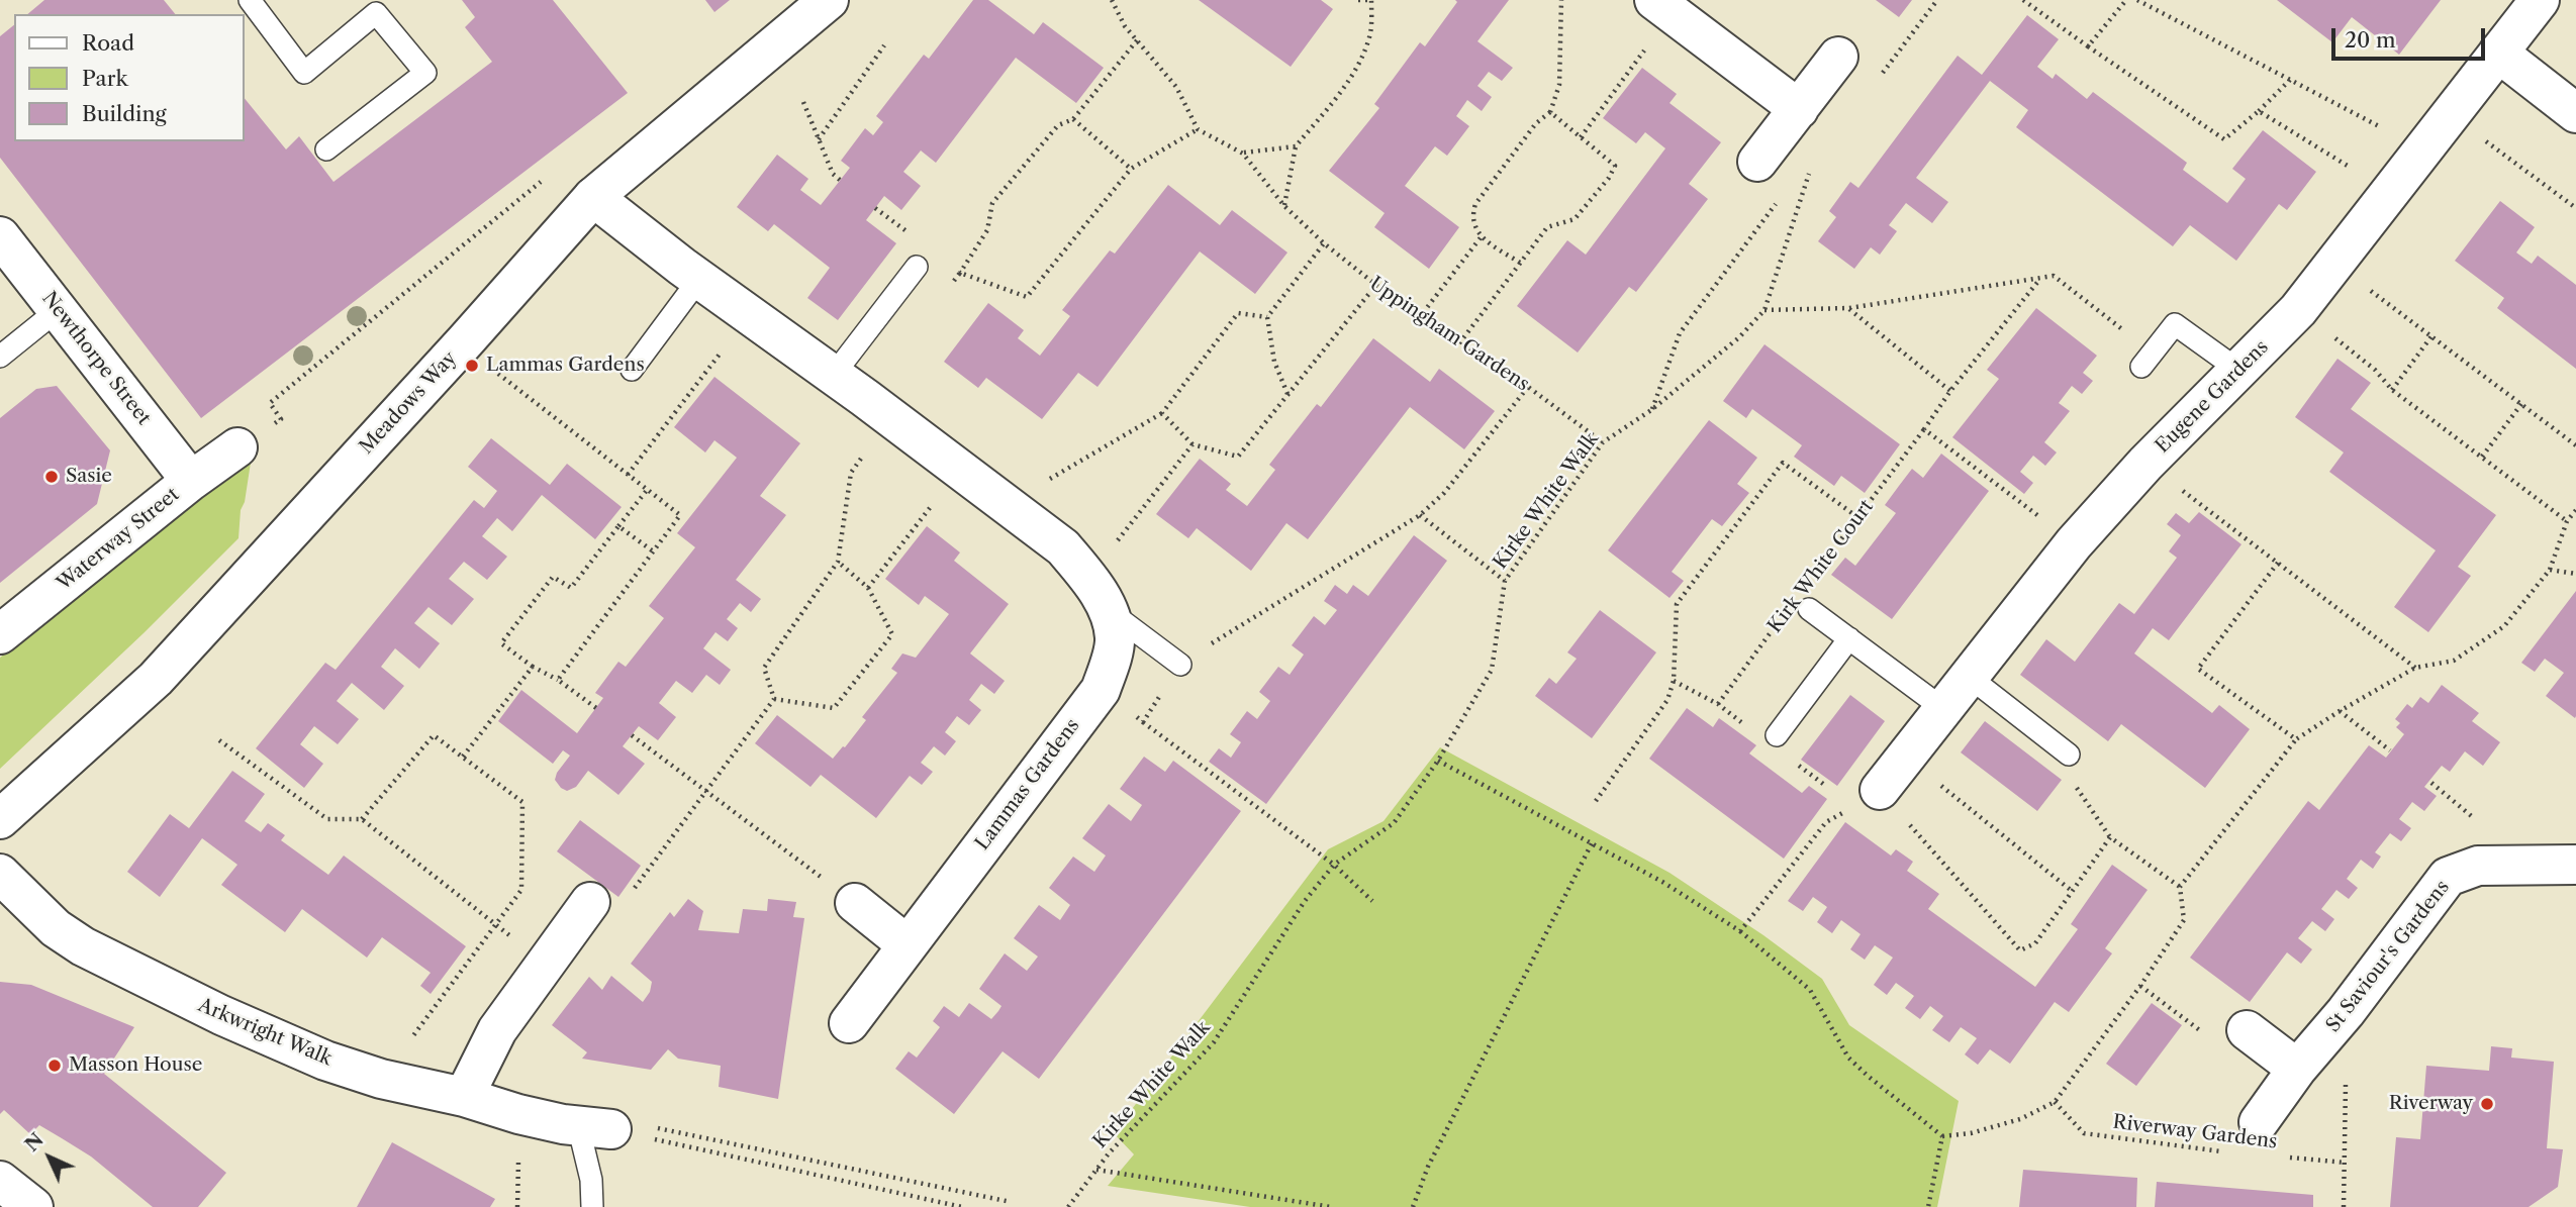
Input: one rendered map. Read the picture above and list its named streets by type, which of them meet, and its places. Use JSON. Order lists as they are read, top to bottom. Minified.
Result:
{"streets":{"street":["Newthorpe Street","Eugene Gardens","Meadows Way","Waterway Street","Lammas Gardens","St Saviour's Gardens","Arkwright Walk"],"lane":["Kirk White Court"],"path":["Uppingham Gardens","Kirke White Walk","Riverway Gardens"]},"crossings":[["Uppingham Gardens","Kirke White Walk"],["Newthorpe Street","Waterway Street"],["Eugene Gardens","Kirk White Court"],["Meadows Way","Lammas Gardens"]],"places":["Lammas Gardens","Sasie","Masson House","Riverway"],"legend":["Road","Park","Building"],"scale_bar":"20 m","north":"top left"}
